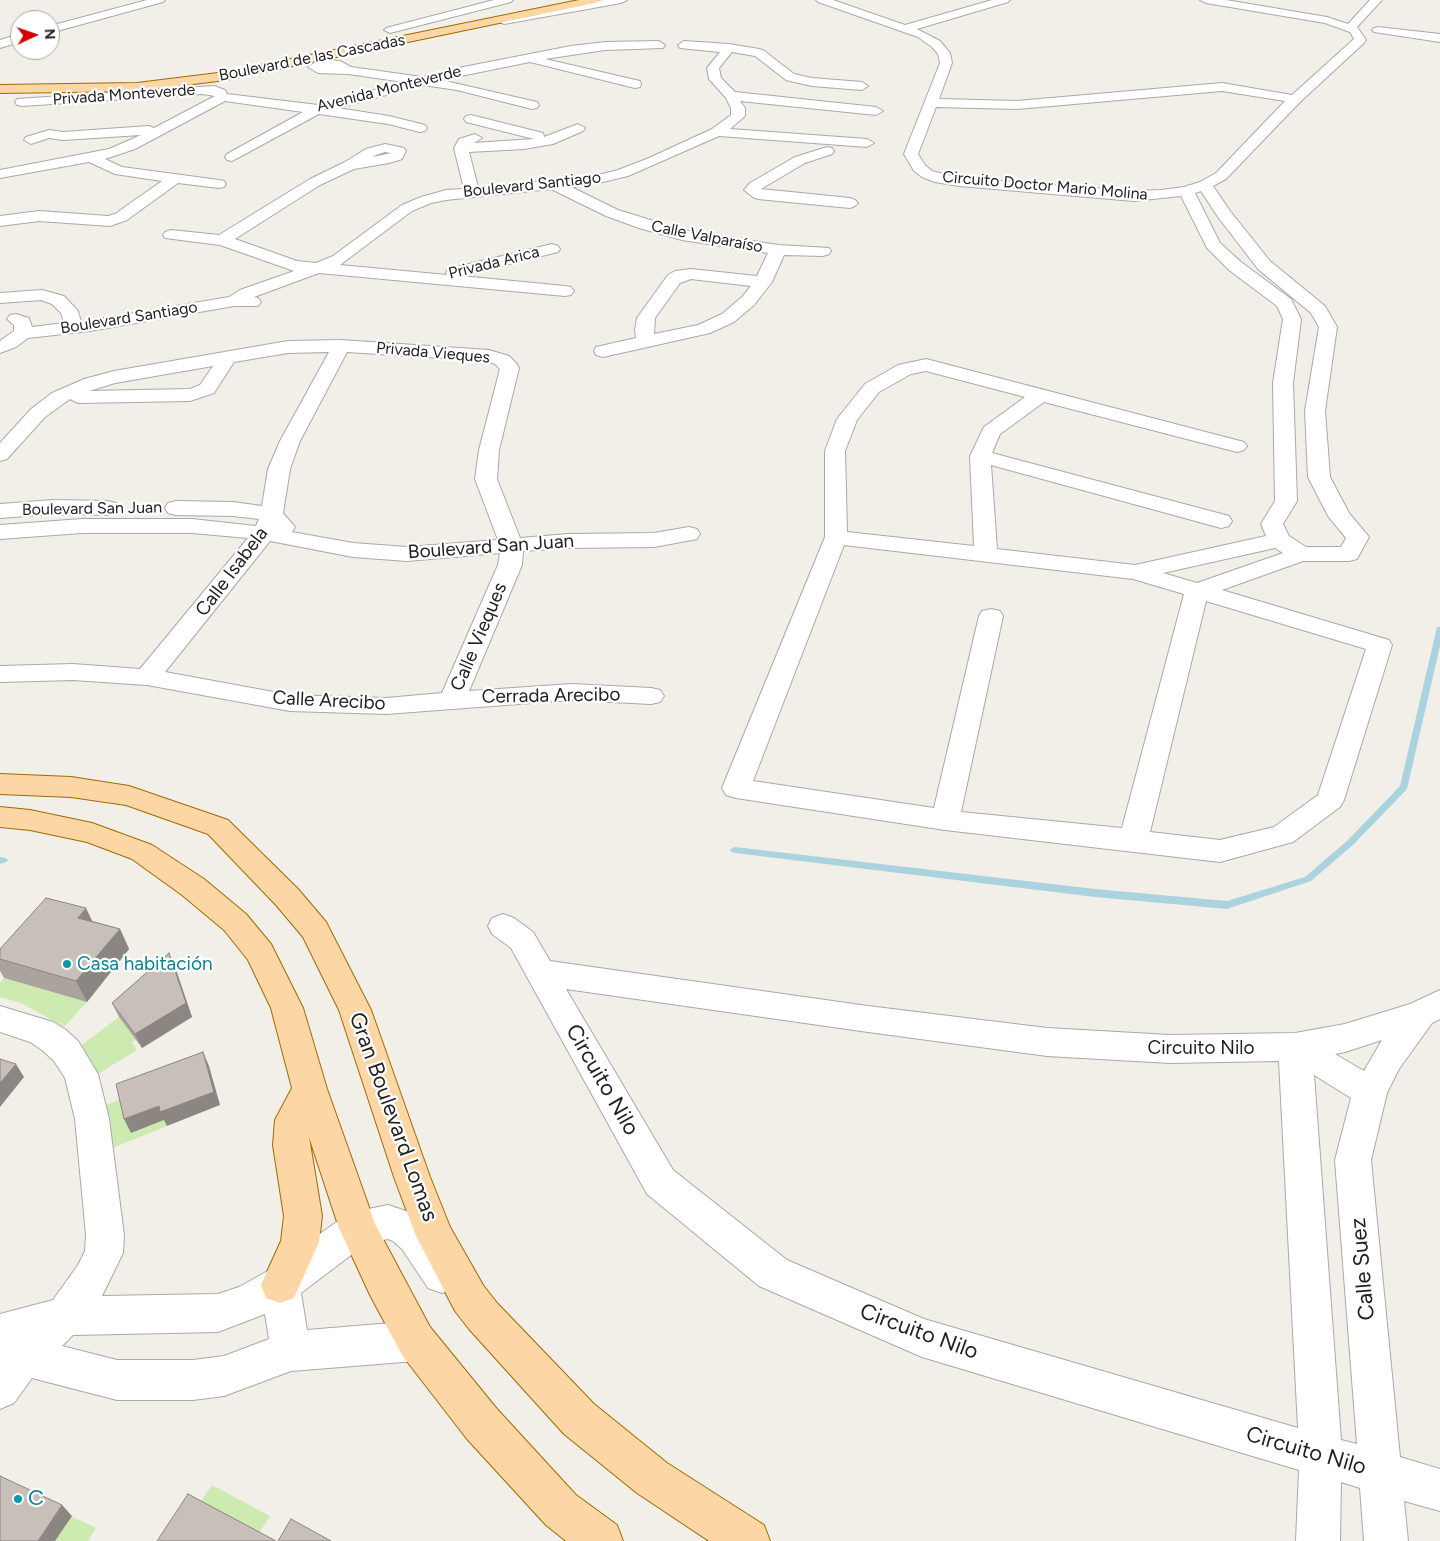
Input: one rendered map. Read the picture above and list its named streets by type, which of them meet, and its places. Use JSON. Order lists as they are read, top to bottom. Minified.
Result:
{"streets":{"main road":["Boulevard de las Cascadas","Gran Boulevard Lomas"],"street":["Avenida Monteverde","Privada Monteverde","Boulevard Santiago","Circuito Doctor Mario Molina","Calle Valparaíso","Privada Arica","Privada Vieques","Boulevard San Juan","Calle Isabela","Calle Vieques","Cerrada Arecibo","Calle Arecibo","Circuito Nilo","Calle Suez"]},"crossings":[["Avenida Monteverde","Privada Monteverde"],["Boulevard Santiago","Calle Valparaíso"],["Boulevard Santiago","Privada Arica"],["Privada Vieques","Boulevard San Juan"],["Privada Vieques","Calle Isabela"],["Privada Vieques","Calle Vieques"],["Boulevard San Juan","Calle Isabela"],["Boulevard San Juan","Calle Vieques"],["Calle Isabela","Calle Arecibo"],["Calle Vieques","Cerrada Arecibo"],["Calle Vieques","Calle Arecibo"],["Cerrada Arecibo","Calle Arecibo"],["Circuito Nilo","Calle Suez"]],"places":["Casa habitación","C"],"north":"right"}
